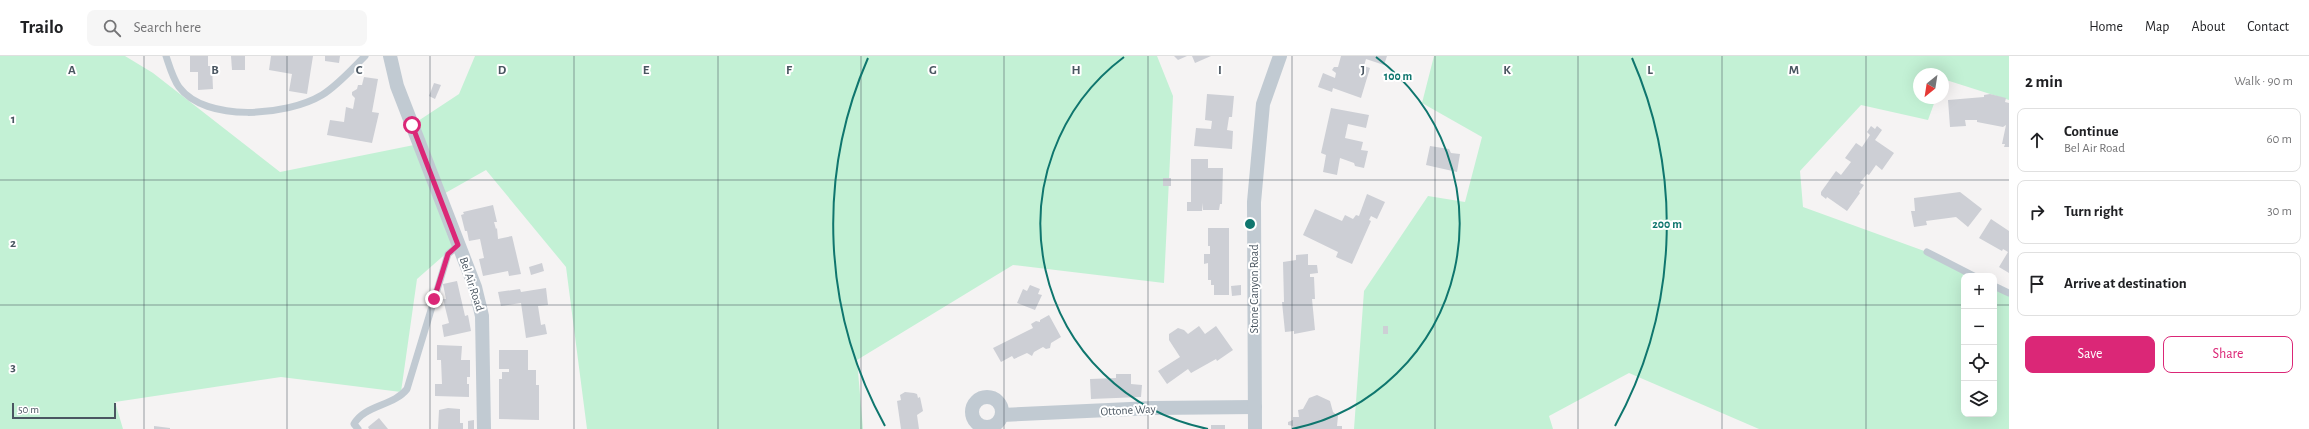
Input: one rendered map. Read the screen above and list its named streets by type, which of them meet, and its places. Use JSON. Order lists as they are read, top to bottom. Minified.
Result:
{"streets":{"street":["Bel Air Road","Stone Canyon Road","Ottone Way"]},"crossings":[["Stone Canyon Road","Ottone Way"]],"scale_bar":"50 m","north":"bottom left","page":{"header":"Trailo","search":"Search here","nav":["Home","Map","About","Contact"],"heading":["2 min","Walk · 90 m"],"list":[["Continue","Bel Air Road","60 m"],["Turn right","30 m"],"Arrive at destination"],"map_buttons":["+","−"],"buttons":["Save","Share"],"scale":"50 m"},"grid":{"columns":["A","B","C","D","E","F","G","H","I","J","K","L","M"],"rows":["1","2","3"]},"rings":["100 m","200 m"]}
